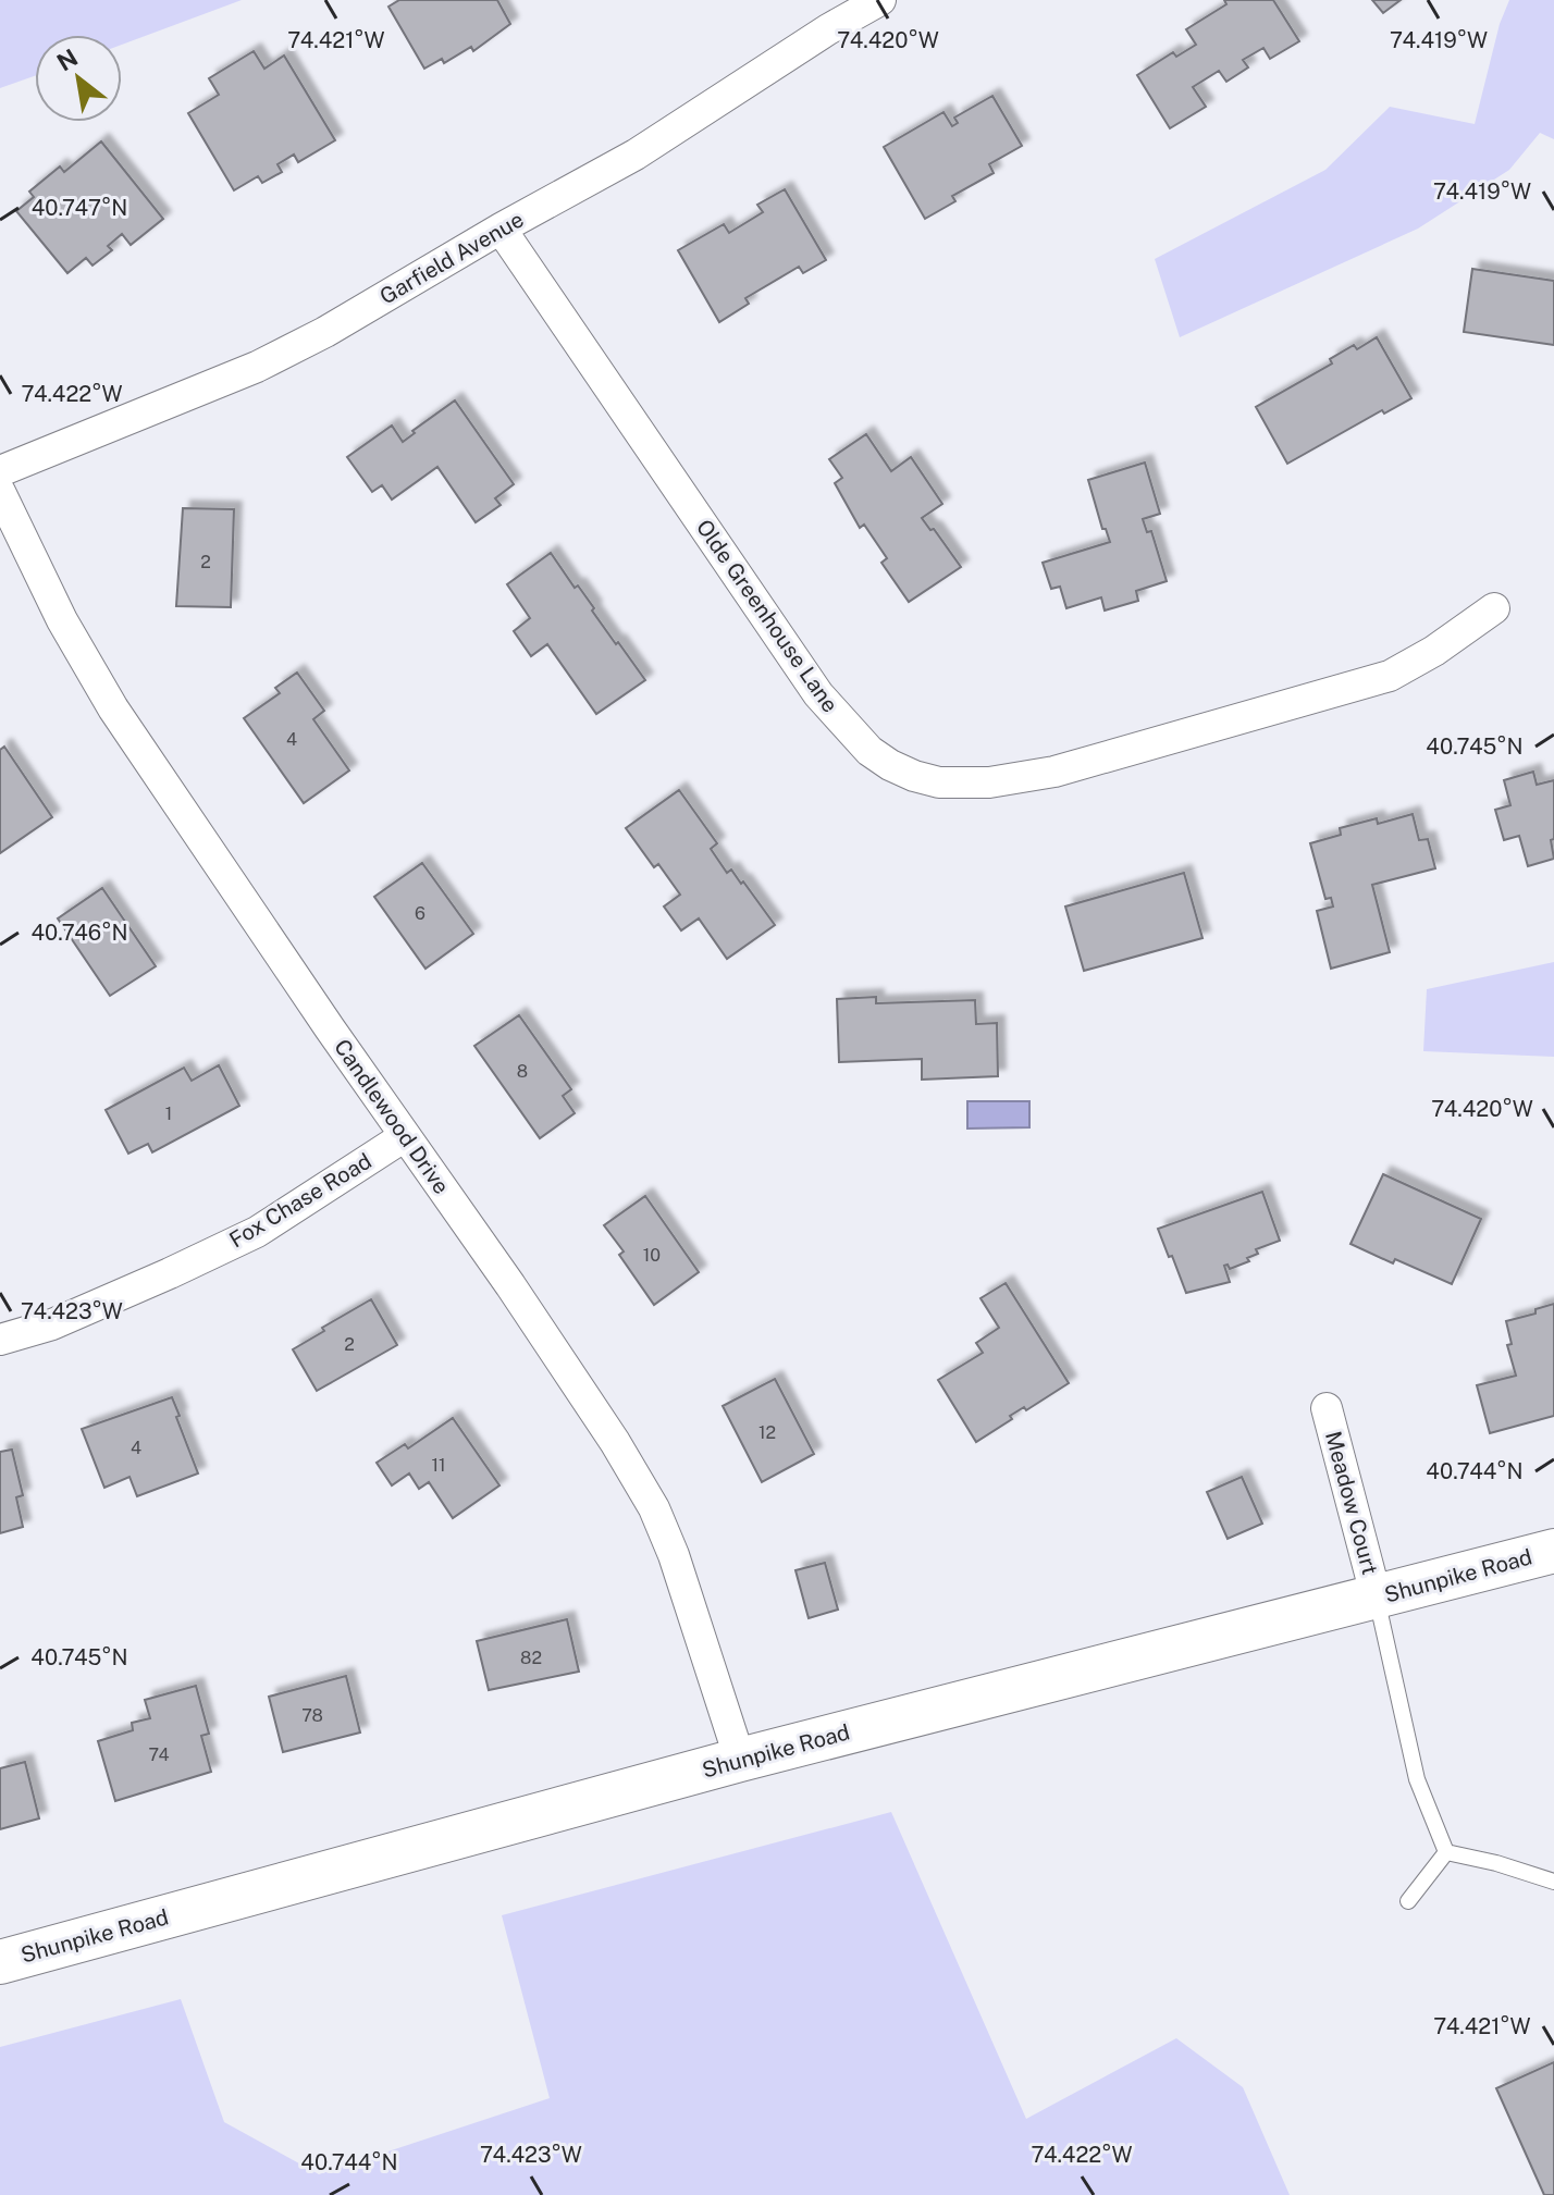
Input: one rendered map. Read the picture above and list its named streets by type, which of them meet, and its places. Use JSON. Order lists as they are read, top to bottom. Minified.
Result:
{"streets":{"main road":["Shunpike Road"],"street":["Garfield Avenue","Olde Greenhouse Lane","Candlewood Drive","Fox Chase Road","Meadow Court"]},"crossings":[["Garfield Avenue","Olde Greenhouse Lane"],["Candlewood Drive","Fox Chase Road"],["Candlewood Drive","Shunpike Road"],["Meadow Court","Shunpike Road"]],"house_numbers":["2","4","6","8","1","10","2","12","4","11","82","78","74"],"north":"top left","coordinates":["74.421°W","74.420°W","74.419°W","40.747°N","74.422°W","40.745°N","40.746°N","74.423°W","40.744°N"]}
